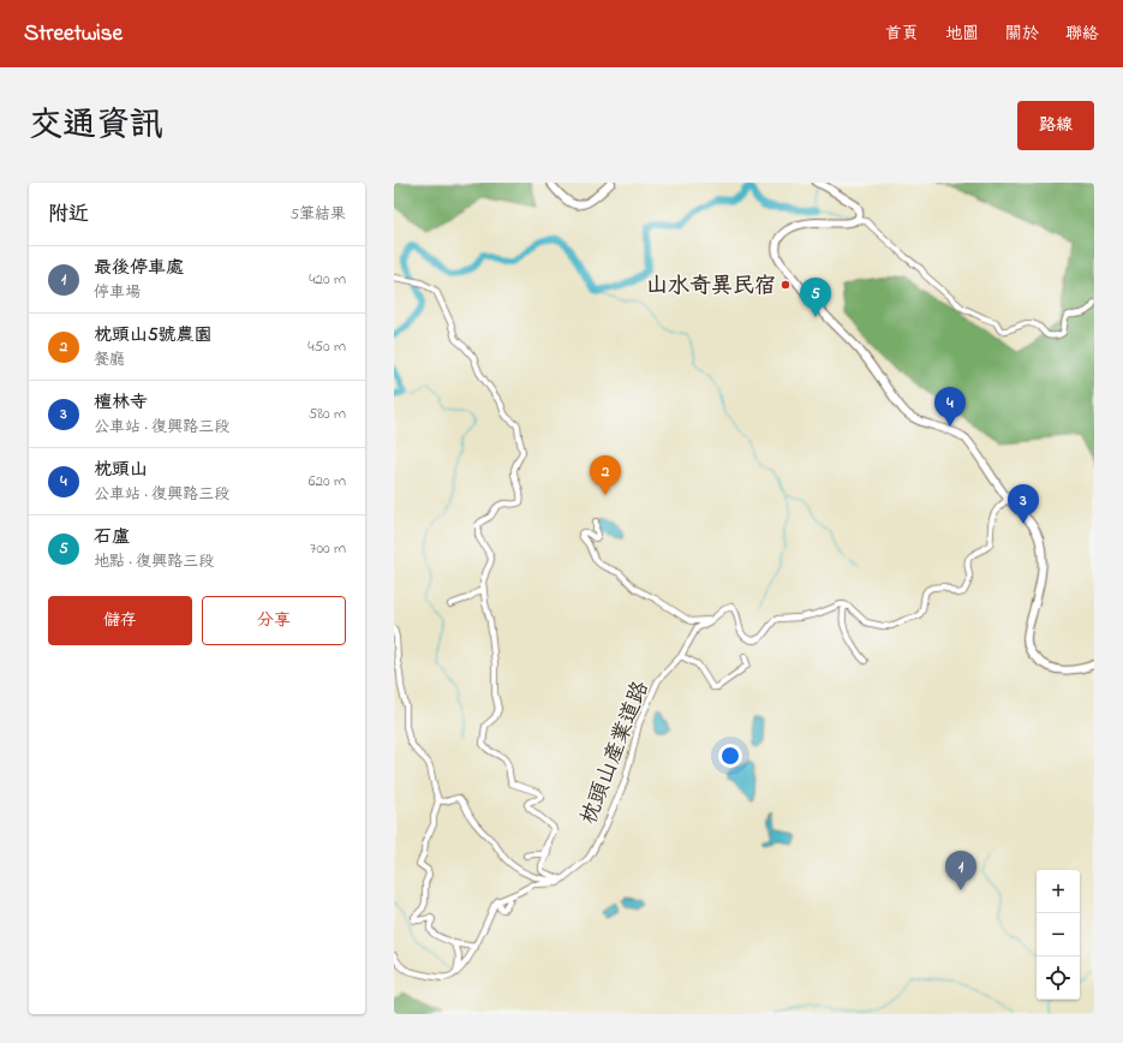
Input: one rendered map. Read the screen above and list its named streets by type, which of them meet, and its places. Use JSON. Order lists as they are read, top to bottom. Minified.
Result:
{"streets":{"street":["枕頭山產業道路"]},"places":["山水奇異民宿"],"page":{"header":"Streetwise","nav":["首頁","地圖","關於","聯絡"],"title":"交通資訊","buttons":["路線",["儲存","分享"]],"heading":["附近","5筆結果"],"list":[{"mark":"1","name":"最後停車處","note":"停車場","value":"420 m"},{"mark":"2","name":"枕頭山5號農園","note":"餐廳","value":"450 m"},{"mark":"3","name":"檀林寺","note":"公車站 · 復興路三段","value":"580 m"},{"mark":"4","name":"枕頭山","note":"公車站 · 復興路三段","value":"620 m"},{"mark":"5","name":"石盧","note":"地點 · 復興路三段","value":"700 m"}],"pins":["5","4","2","3","1"],"map_buttons":["+","−"]}}
